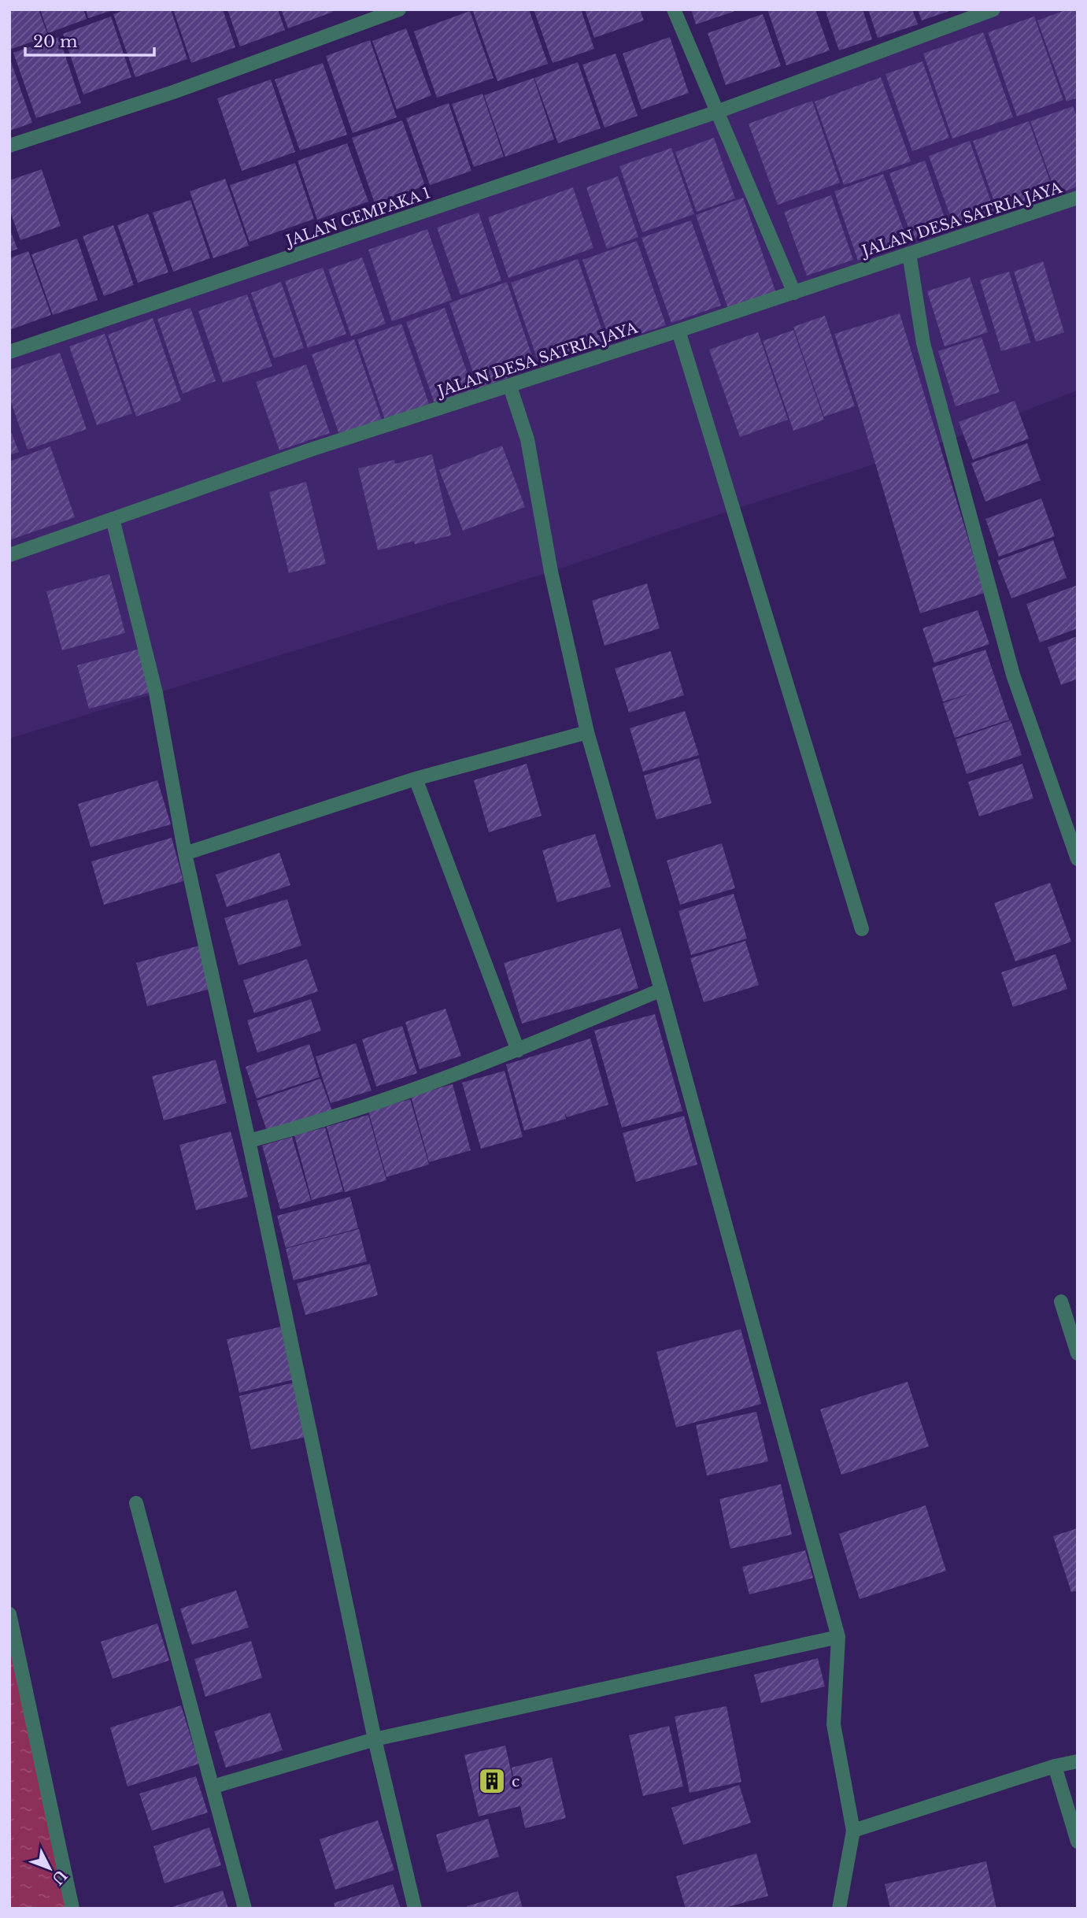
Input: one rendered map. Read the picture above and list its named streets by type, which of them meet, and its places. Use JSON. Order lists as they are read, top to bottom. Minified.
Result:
{"streets":{"street":["JALAN CEMPAKA 1","JALAN DESA SATRIA JAYA"]},"places":{"building":["c"]},"scale_bar":"20 m","north":"bottom right"}
